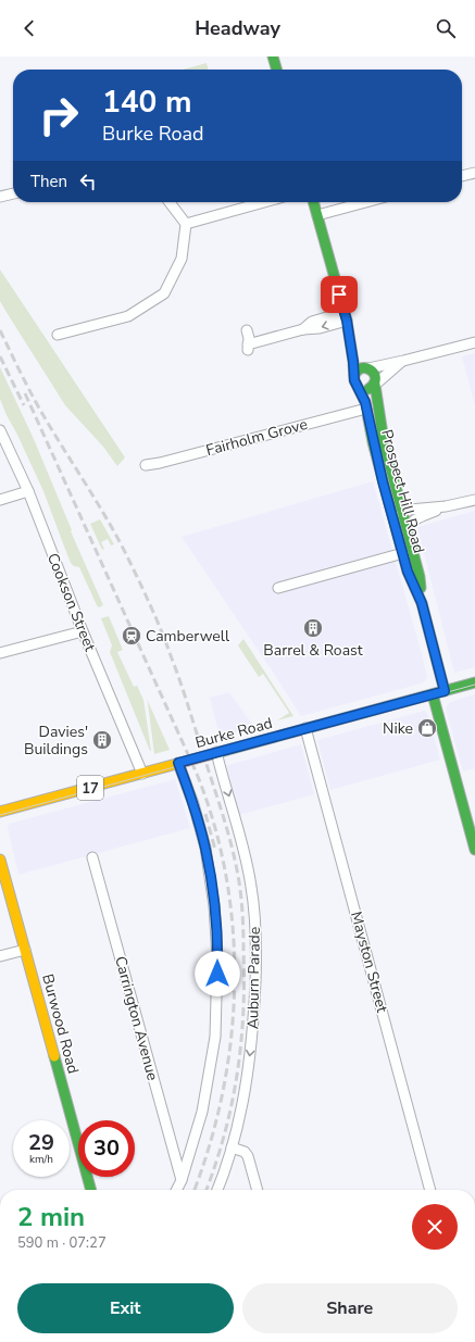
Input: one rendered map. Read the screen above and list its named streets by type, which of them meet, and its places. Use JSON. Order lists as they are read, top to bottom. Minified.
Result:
{"streets":{"main road":["Prospect Hill Road","Burke Road","17","Burwood Road"],"street":["Fairholm Grove","Cookson Street","Mayston Street","Auburn Parade","Carrington Avenue"]},"crossings":[["Fairholm Grove","Prospect Hill Road"],["Prospect Hill Road","Burke Road"],["Cookson Street","Burke Road"],["Burke Road","Mayston Street"],["Burke Road","Auburn Parade"]],"places":{"building":["Barrel & Roast","Davies' Buildings"],"station":["Camberwell"],"shop":["Nike"]},"page":{"header":"Headway","turn":["140 m","Burke Road"],"then":"Then","speed":"29 km/h","limit":"30","heading":["2 min","590 m · 07:27"],"buttons":["Exit","Share"]}}
